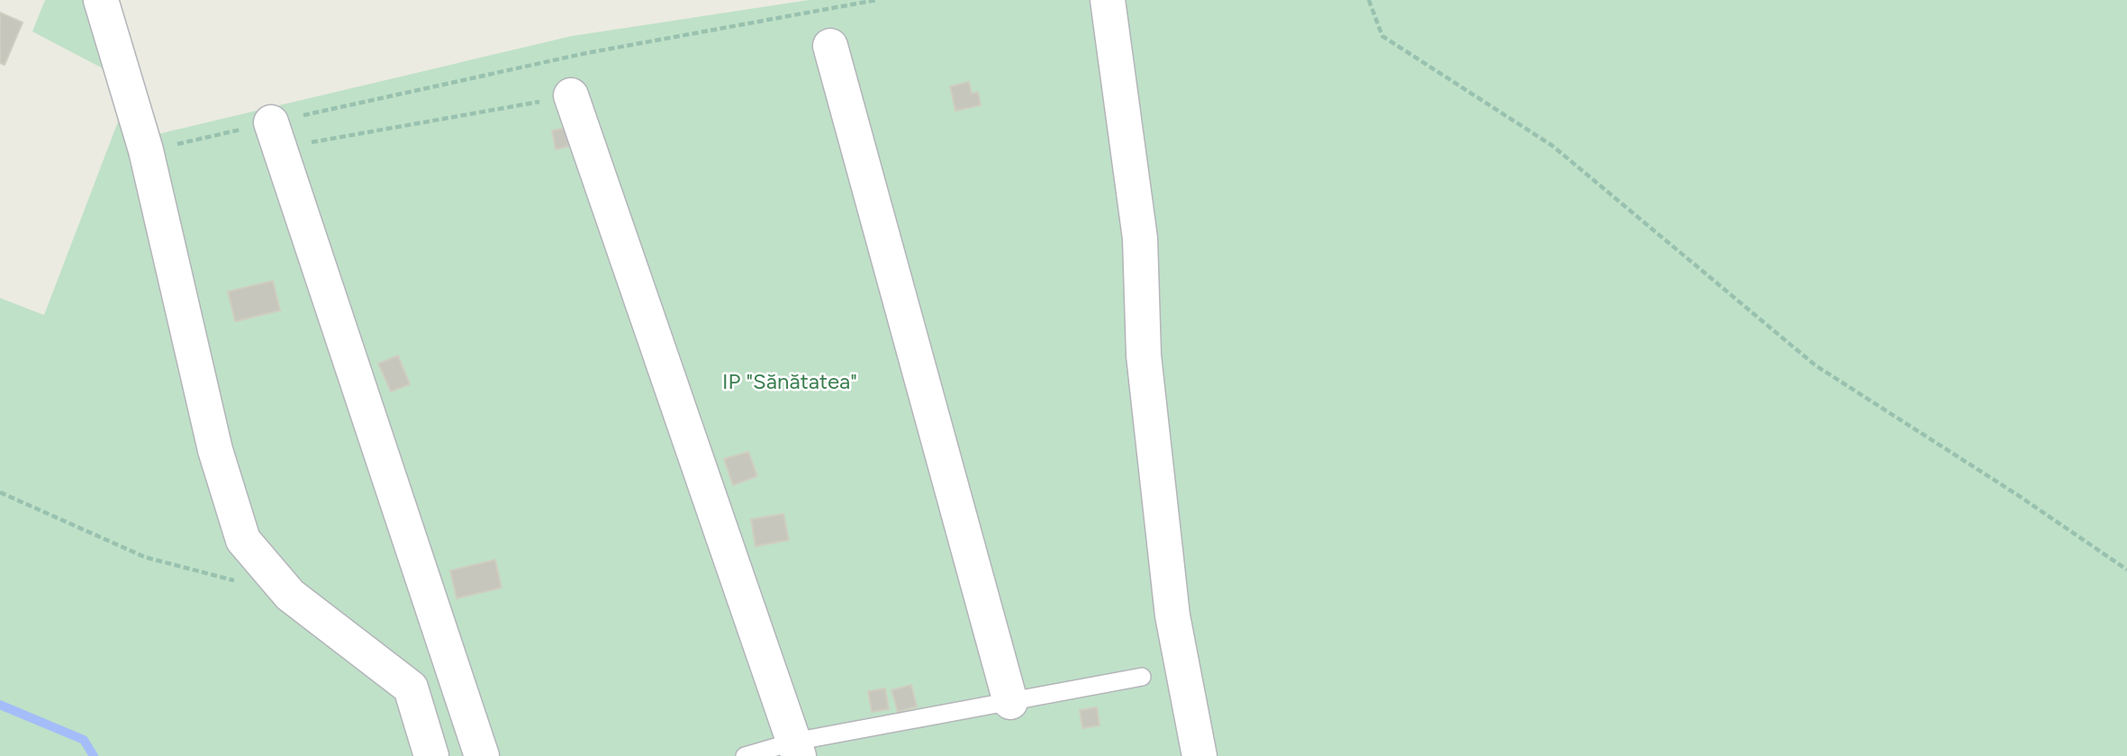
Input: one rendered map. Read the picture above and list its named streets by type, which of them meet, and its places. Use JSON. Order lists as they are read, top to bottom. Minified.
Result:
{"parks":["IP \"Sănătatea\""]}
